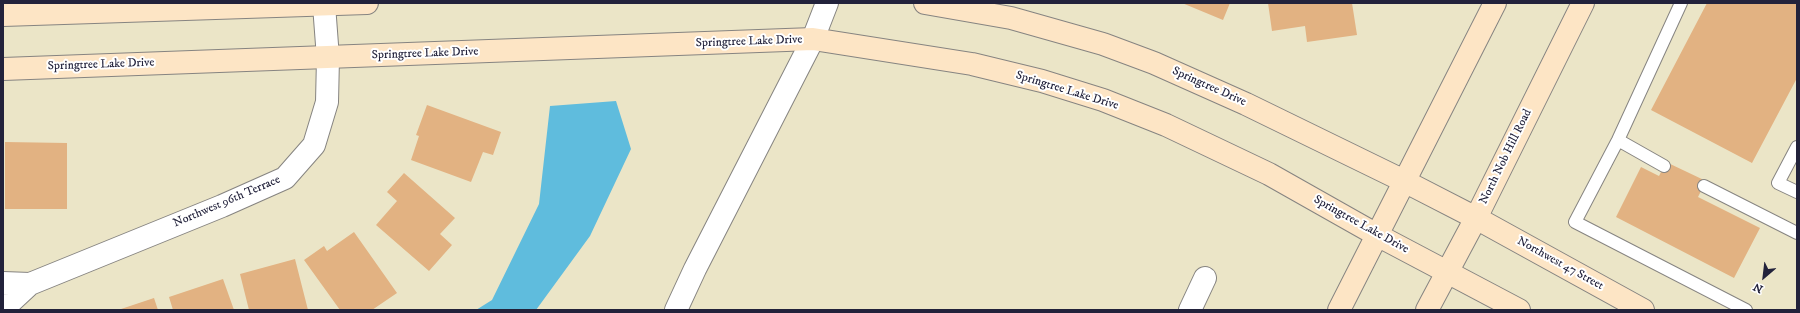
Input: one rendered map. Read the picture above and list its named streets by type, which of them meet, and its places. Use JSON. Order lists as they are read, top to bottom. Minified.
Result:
{"streets":{"street":["Springtree Lake Drive","Springtree Drive","North Nob Hill Road","Northwest 96th Terrace","Northwest 47 Street"]},"crossings":[["Springtree Lake Drive","North Nob Hill Road"],["Springtree Lake Drive","Northwest 96th Terrace"],["Springtree Drive","North Nob Hill Road"],["Springtree Drive","Northwest 47 Street"],["North Nob Hill Road","Northwest 47 Street"]],"north":"bottom left"}
